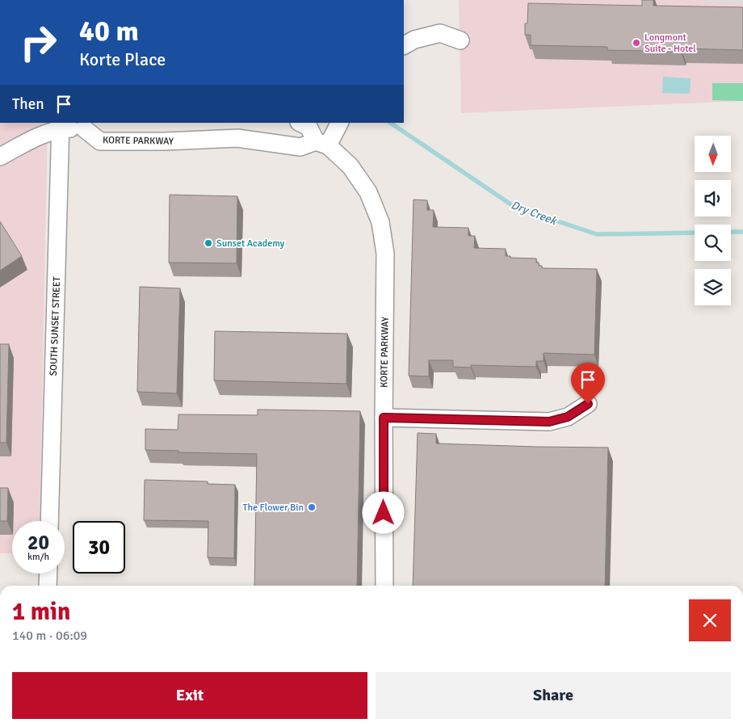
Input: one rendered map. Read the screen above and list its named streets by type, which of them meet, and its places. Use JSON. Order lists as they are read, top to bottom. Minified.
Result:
{"streets":{"street":["KORTE PARKWAY","SOUTH SUNSET STREET"]},"crossings":[["KORTE PARKWAY","SOUTH SUNSET STREET"]],"water":["Dry Creek"],"places":["Longmont Suite - Hotel","Sunset Academy","The Flower Bin"],"north":"bottom","page":{"turn":["40 m","Korte Place"],"then":"Then","speed":"20 km/h","limit":"30","heading":["1 min","140 m · 06:09"],"buttons":["Exit","Share"]}}
